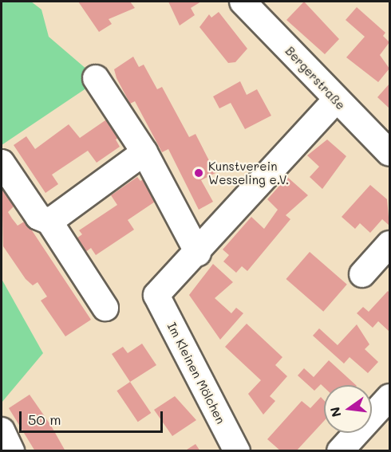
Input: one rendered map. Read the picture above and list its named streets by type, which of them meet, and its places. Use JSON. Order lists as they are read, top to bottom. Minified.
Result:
{"streets":{"street":["Bergerstraße","Im Kleinen Mölchen"]},"places":["Kunstverein Wesseling e.V."],"scale_bar":"50 m","north":"left"}
